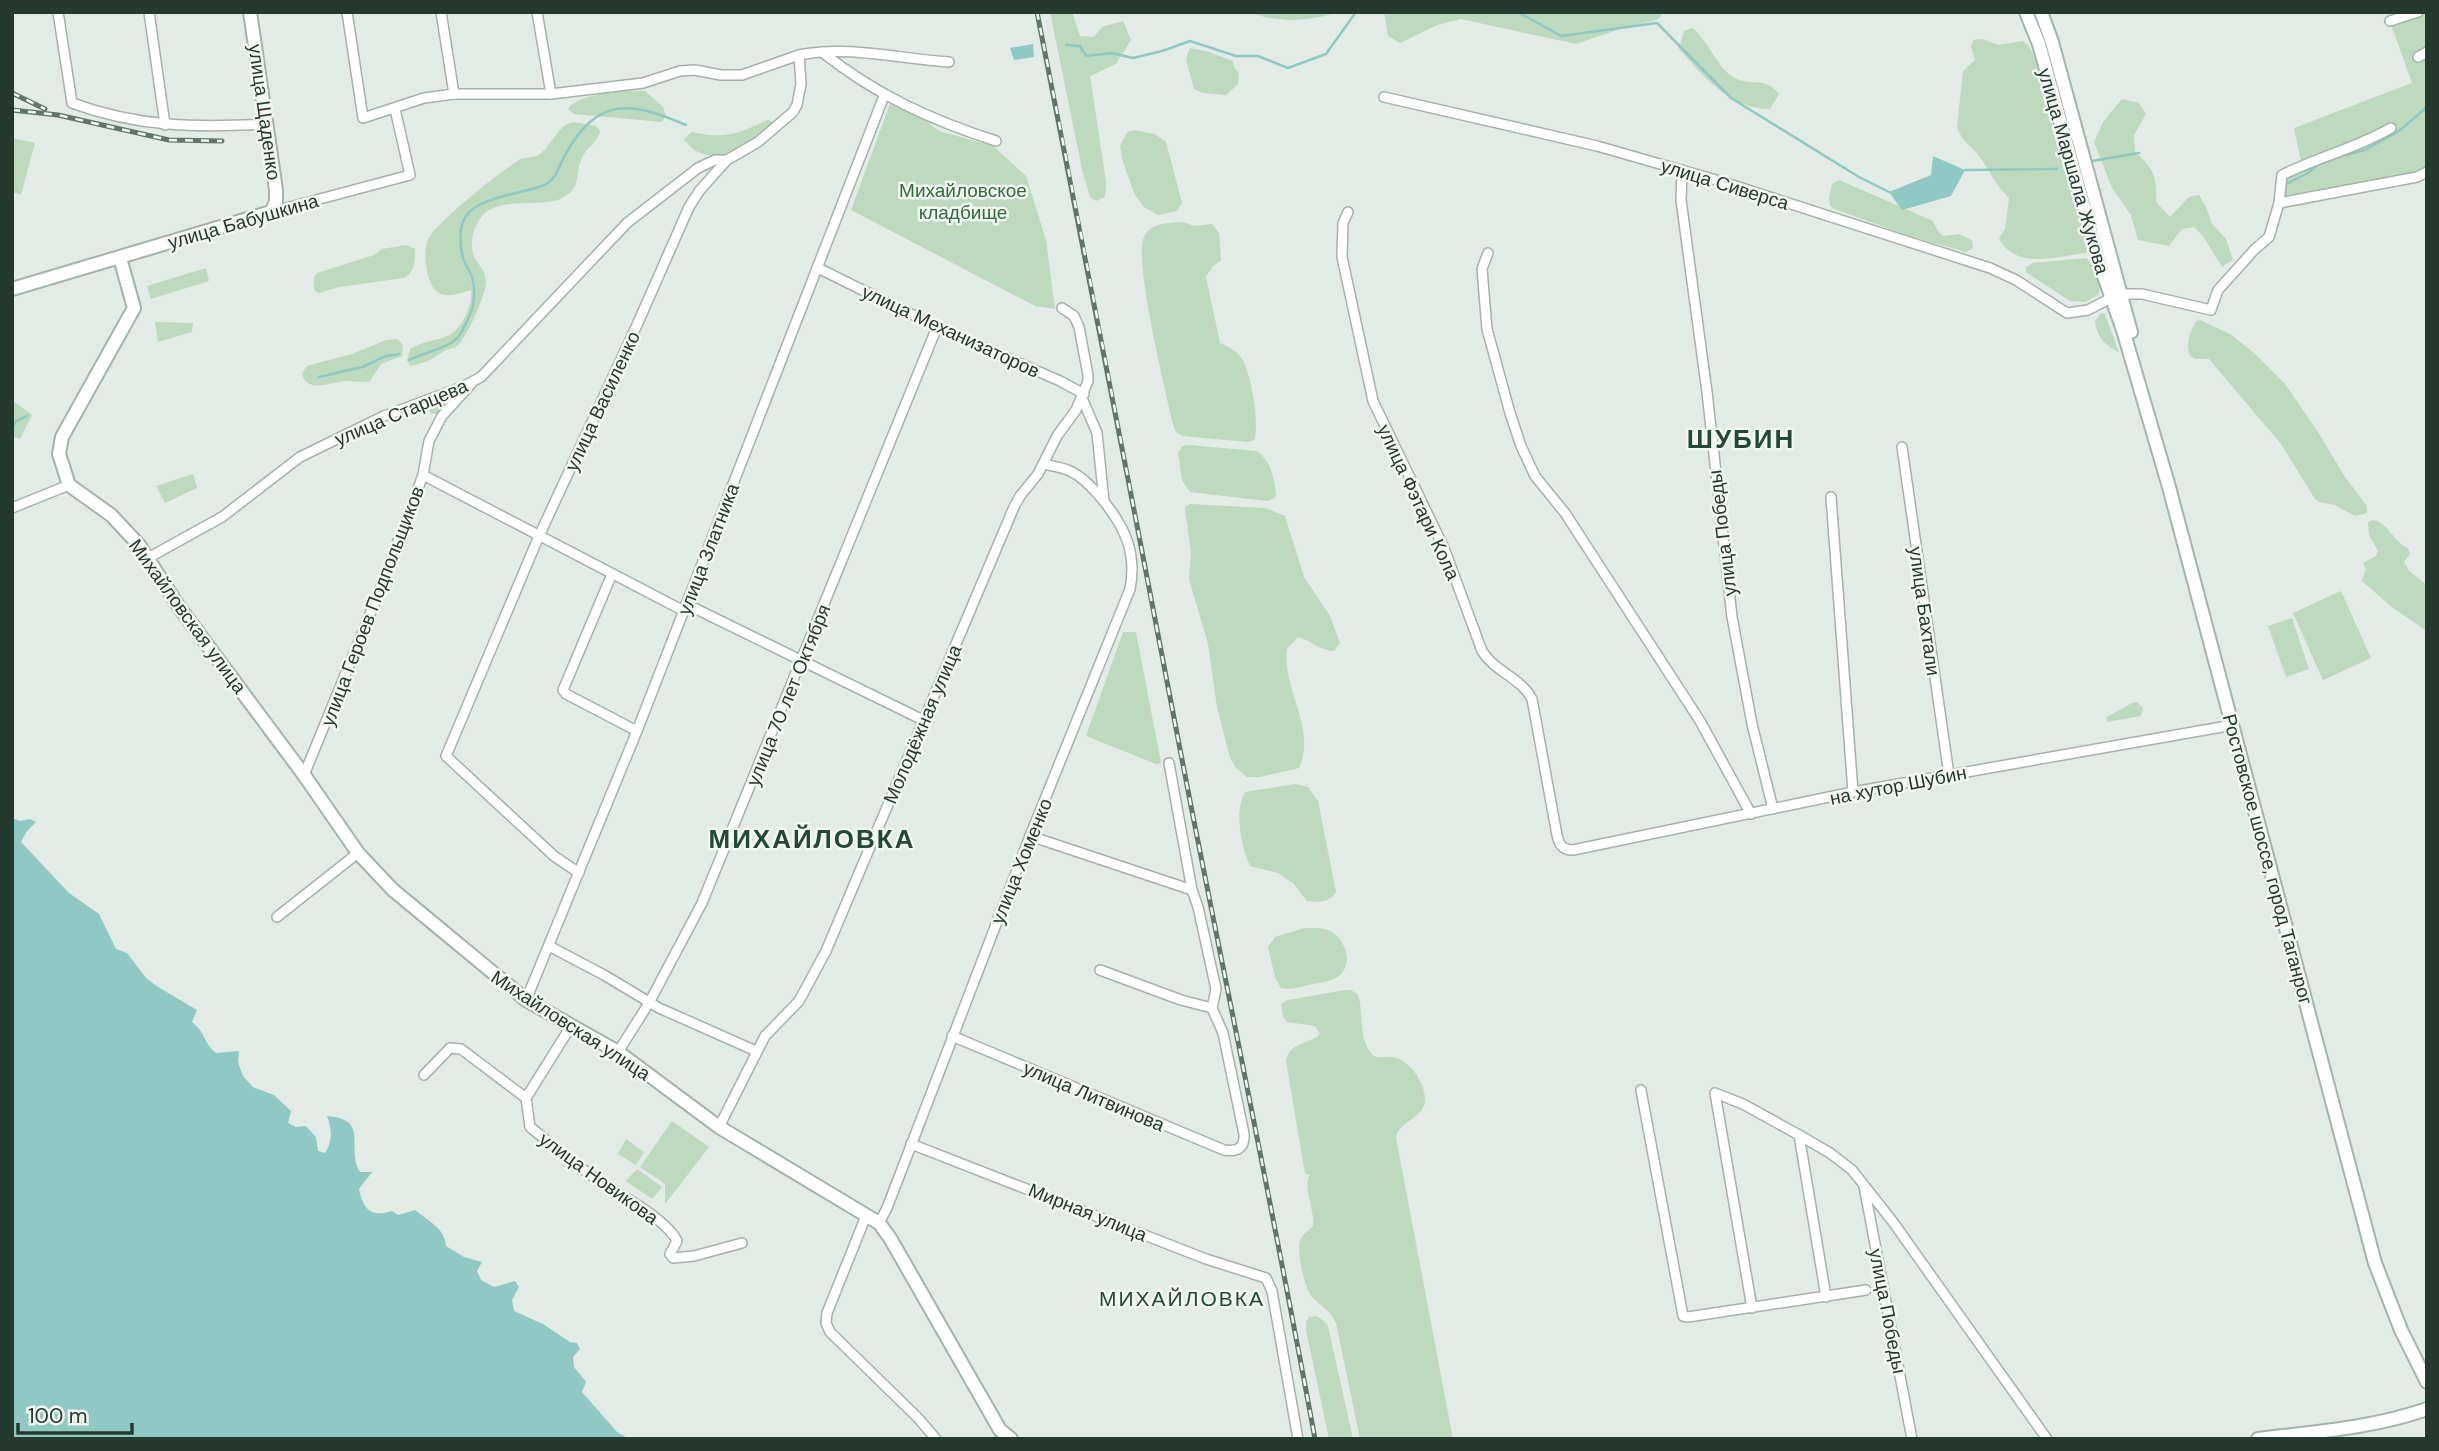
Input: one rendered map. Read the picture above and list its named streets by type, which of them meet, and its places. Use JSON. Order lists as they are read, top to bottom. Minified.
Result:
{"streets":{"main road":["улица Щаденко","улица Маршала Жукова","улица Бабушкина","Михайловская улица","Ростовское шоссе, город Таганрог"],"street":["улица Сиверса","улица Механизаторов","улица Василенко","улица Старцева","улица Фэтари Кола","улица Победы","улица Златника","улица Героев Подпольщиков","улица Бахтали","улица 70 лет Октября","Молодёжная улица","на хутор Шубин","улица Хоменко","улица Литвинова","улица Новикова","Мирная улица"]},"crossings":[["улица Щаденко","улица Бабушкина"],["улица Маршала Жукова","улица Сиверса"],["улица Маршала Жукова","Ростовское шоссе, город Таганрог"],["улица Сиверса","улица Победы"],["улица Механизаторов","улица Златника"],["улица Механизаторов","улица 70 лет Октября"],["улица Механизаторов","Молодёжная улица"],["улица Василенко","улица Старцева"],["улица Василенко","улица Златника"],["улица Василенко","улица Героев Подпольщиков"],["улица Старцева","Михайловская улица"],["улица Фэтари Кола","на хутор Шубин"],["улица Победы","на хутор Шубин"],["улица Златника","улица Героев Подпольщиков"],["улица Златника","Михайловская улица"],["улица Героев Подпольщиков","Михайловская улица"],["улица Героев Подпольщиков","улица 70 лет Октября"],["улица Героев Подпольщиков","Молодёжная улица"],["улица Бахтали","на хутор Шубин"],["Михайловская улица","улица 70 лет Октября"],["Михайловская улица","Молодёжная улица"],["Михайловская улица","улица Хоменко"],["Молодёжная улица","улица Хоменко"],["на хутор Шубин","Ростовское шоссе, город Таганрог"],["улица Хоменко","улица Литвинова"],["улица Хоменко","Мирная улица"]],"districts":["ШУБИН","МИХАЙЛОВКА","МИХАЙЛОВКА"],"parks":["Михайловское кладбище"],"scale_bar":"100 m"}
